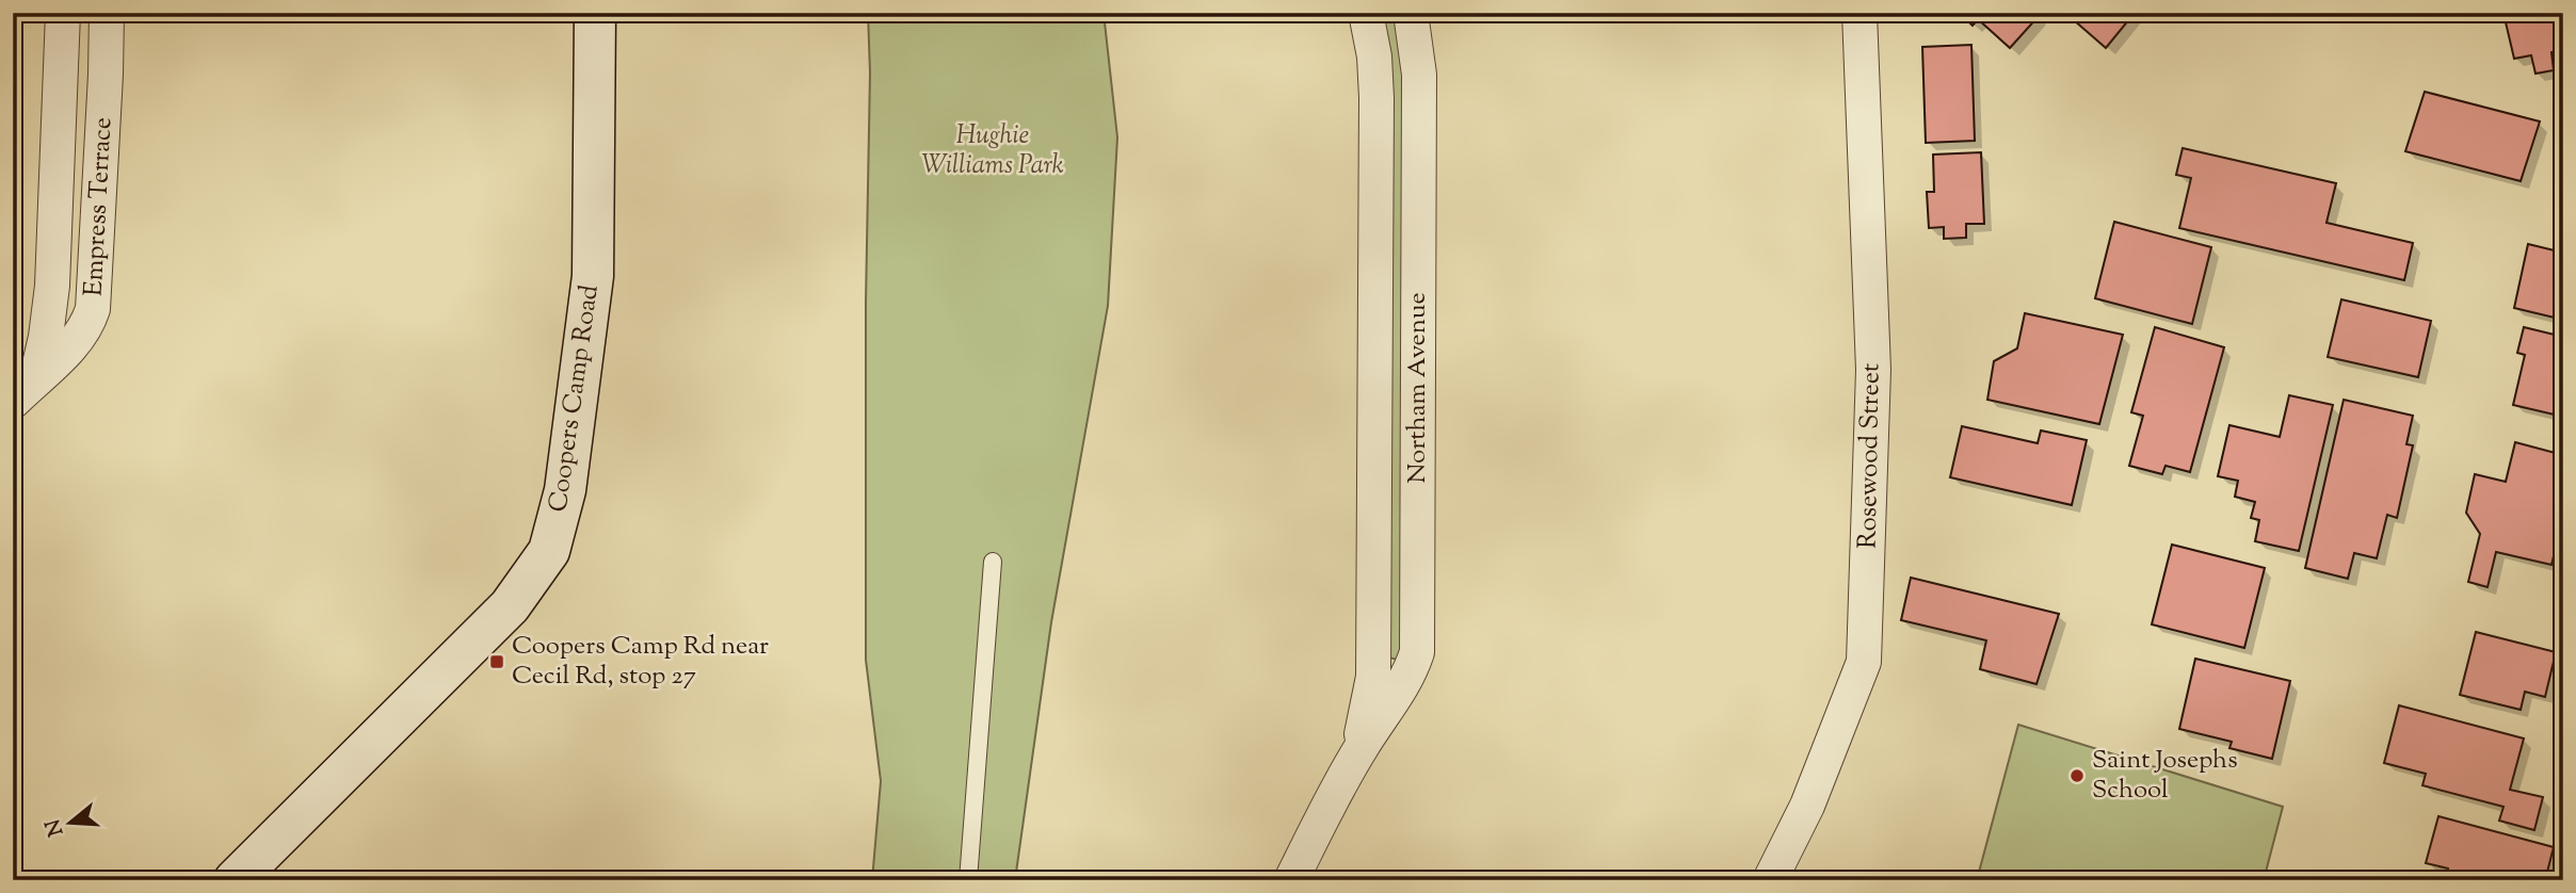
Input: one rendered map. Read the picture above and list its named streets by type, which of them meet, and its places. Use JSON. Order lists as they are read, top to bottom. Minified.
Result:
{"streets":{"main road":["Coopers Camp Road"],"street":["Empress Terrace","Northam Avenue","Rosewood Street"]},"parks":["Hughie Williams Park"],"places":{"transit":["Coopers Camp Rd near Cecil Rd, stop 27"],"other":["Saint Josephs School"]},"north":"left"}
